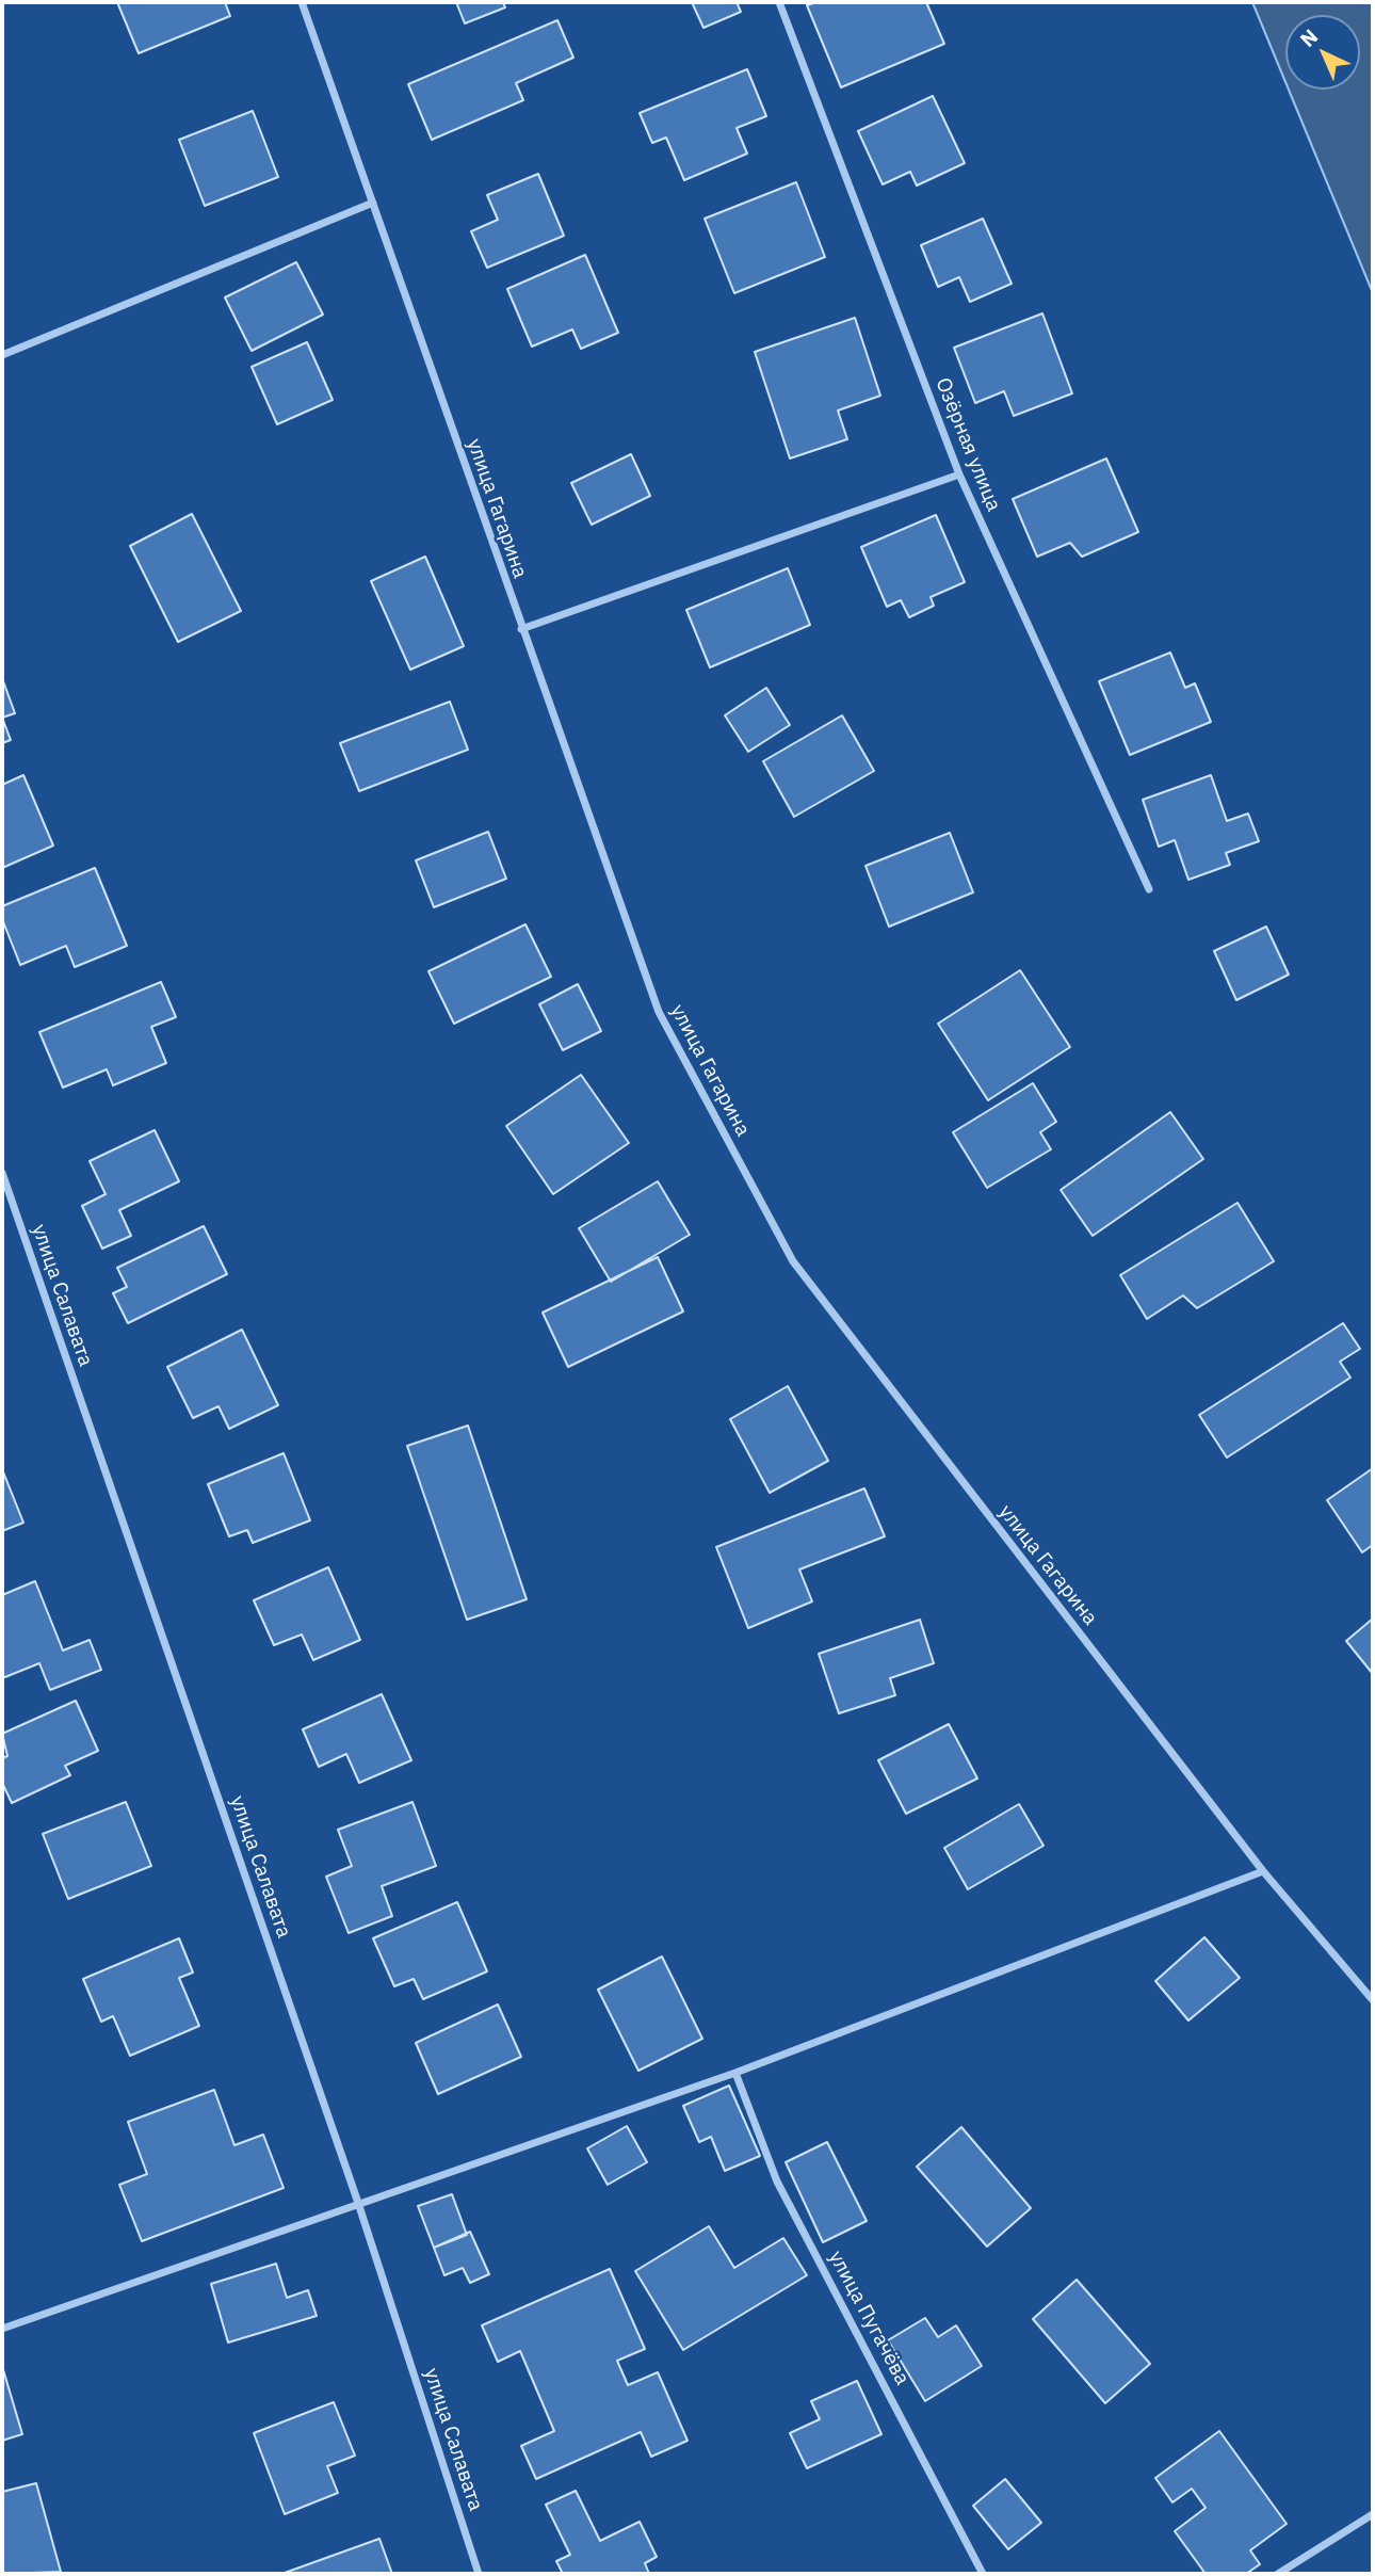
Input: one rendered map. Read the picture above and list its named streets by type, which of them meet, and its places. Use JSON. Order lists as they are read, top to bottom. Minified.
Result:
{"streets":{"street":["Озёрная улица","улица Гагарина","улица Салавата","улица Пугачёва"]},"north":"top left"}
